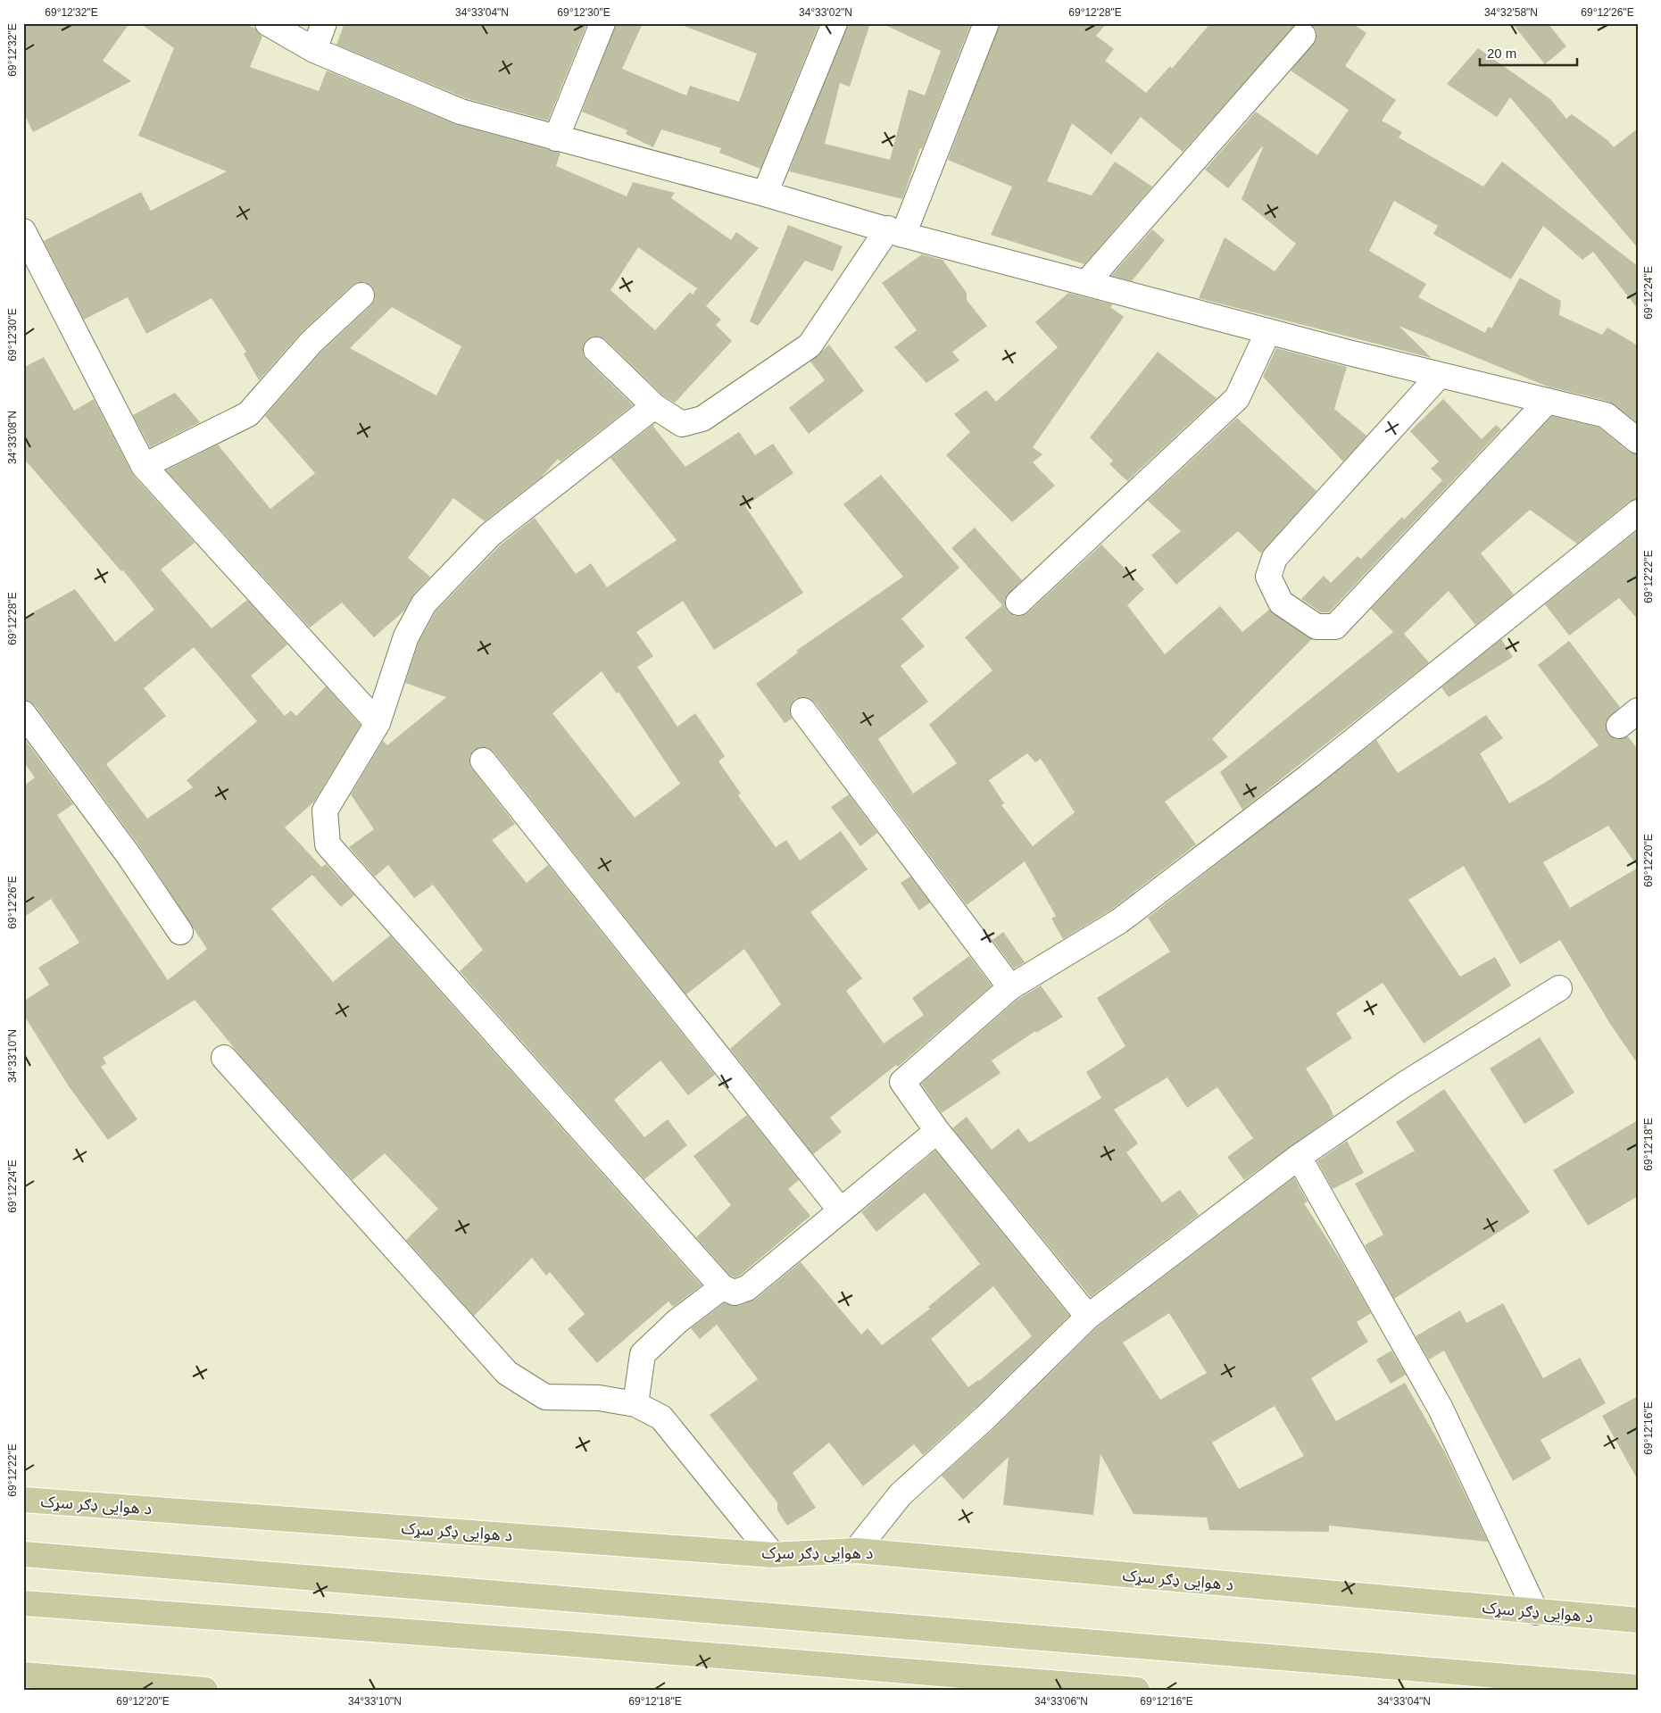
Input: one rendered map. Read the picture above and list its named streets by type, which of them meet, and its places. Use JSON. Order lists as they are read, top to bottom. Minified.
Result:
{"streets":{"main road":["د هوایی ډګر سړک"]},"scale_bar":"20 m","coordinates":["69°12'32\"E","34°33'04\"N","69°12'30\"E","34°33'02\"N","69°12'28\"E","34°32'58\"N","69°12'26\"E","69°12'24\"E","34°33'08\"N","69°12'22\"E","69°12'20\"E","34°33'10\"N","69°12'18\"E","69°12'16\"E","34°33'06\"N"]}
